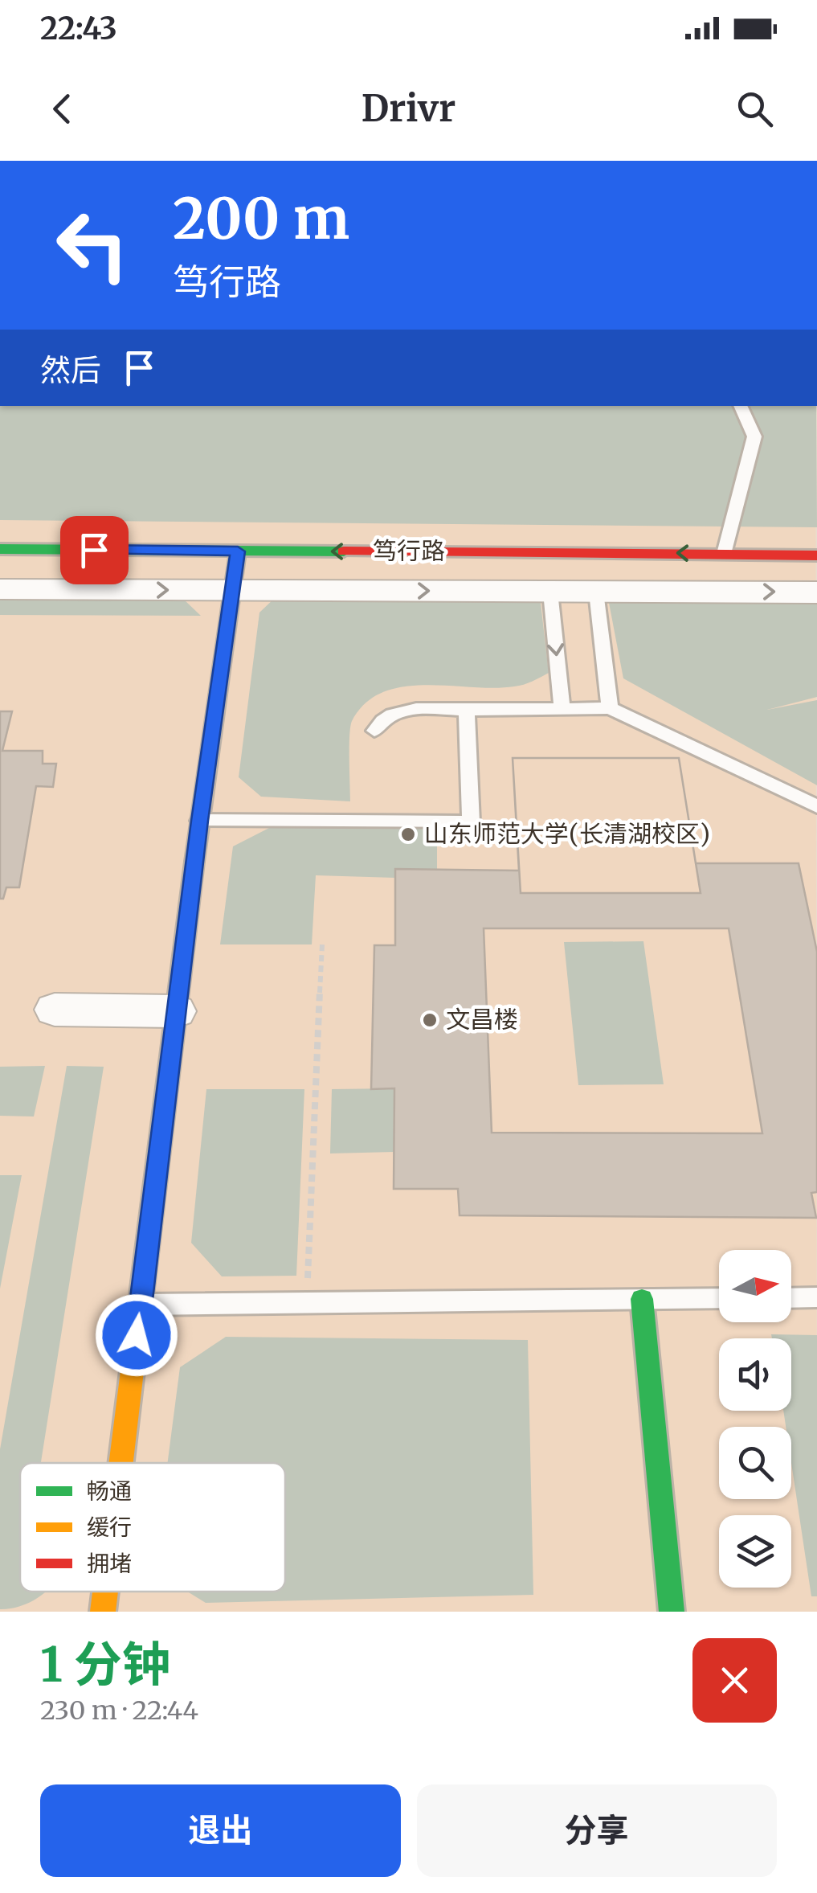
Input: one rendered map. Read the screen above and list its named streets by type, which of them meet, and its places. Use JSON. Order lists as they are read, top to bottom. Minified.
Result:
{"streets":{"street":["笃行路"]},"places":["山东师范大学(长清湖校区)","文昌楼"],"legend":["畅通","缓行","拥堵"],"north":"right","page":{"status":"22:43","header":"Drivr","turn":["200 m","笃行路"],"then":"然后","heading":["1 分钟","230 m · 22:44"],"buttons":["退出","分享"]}}
